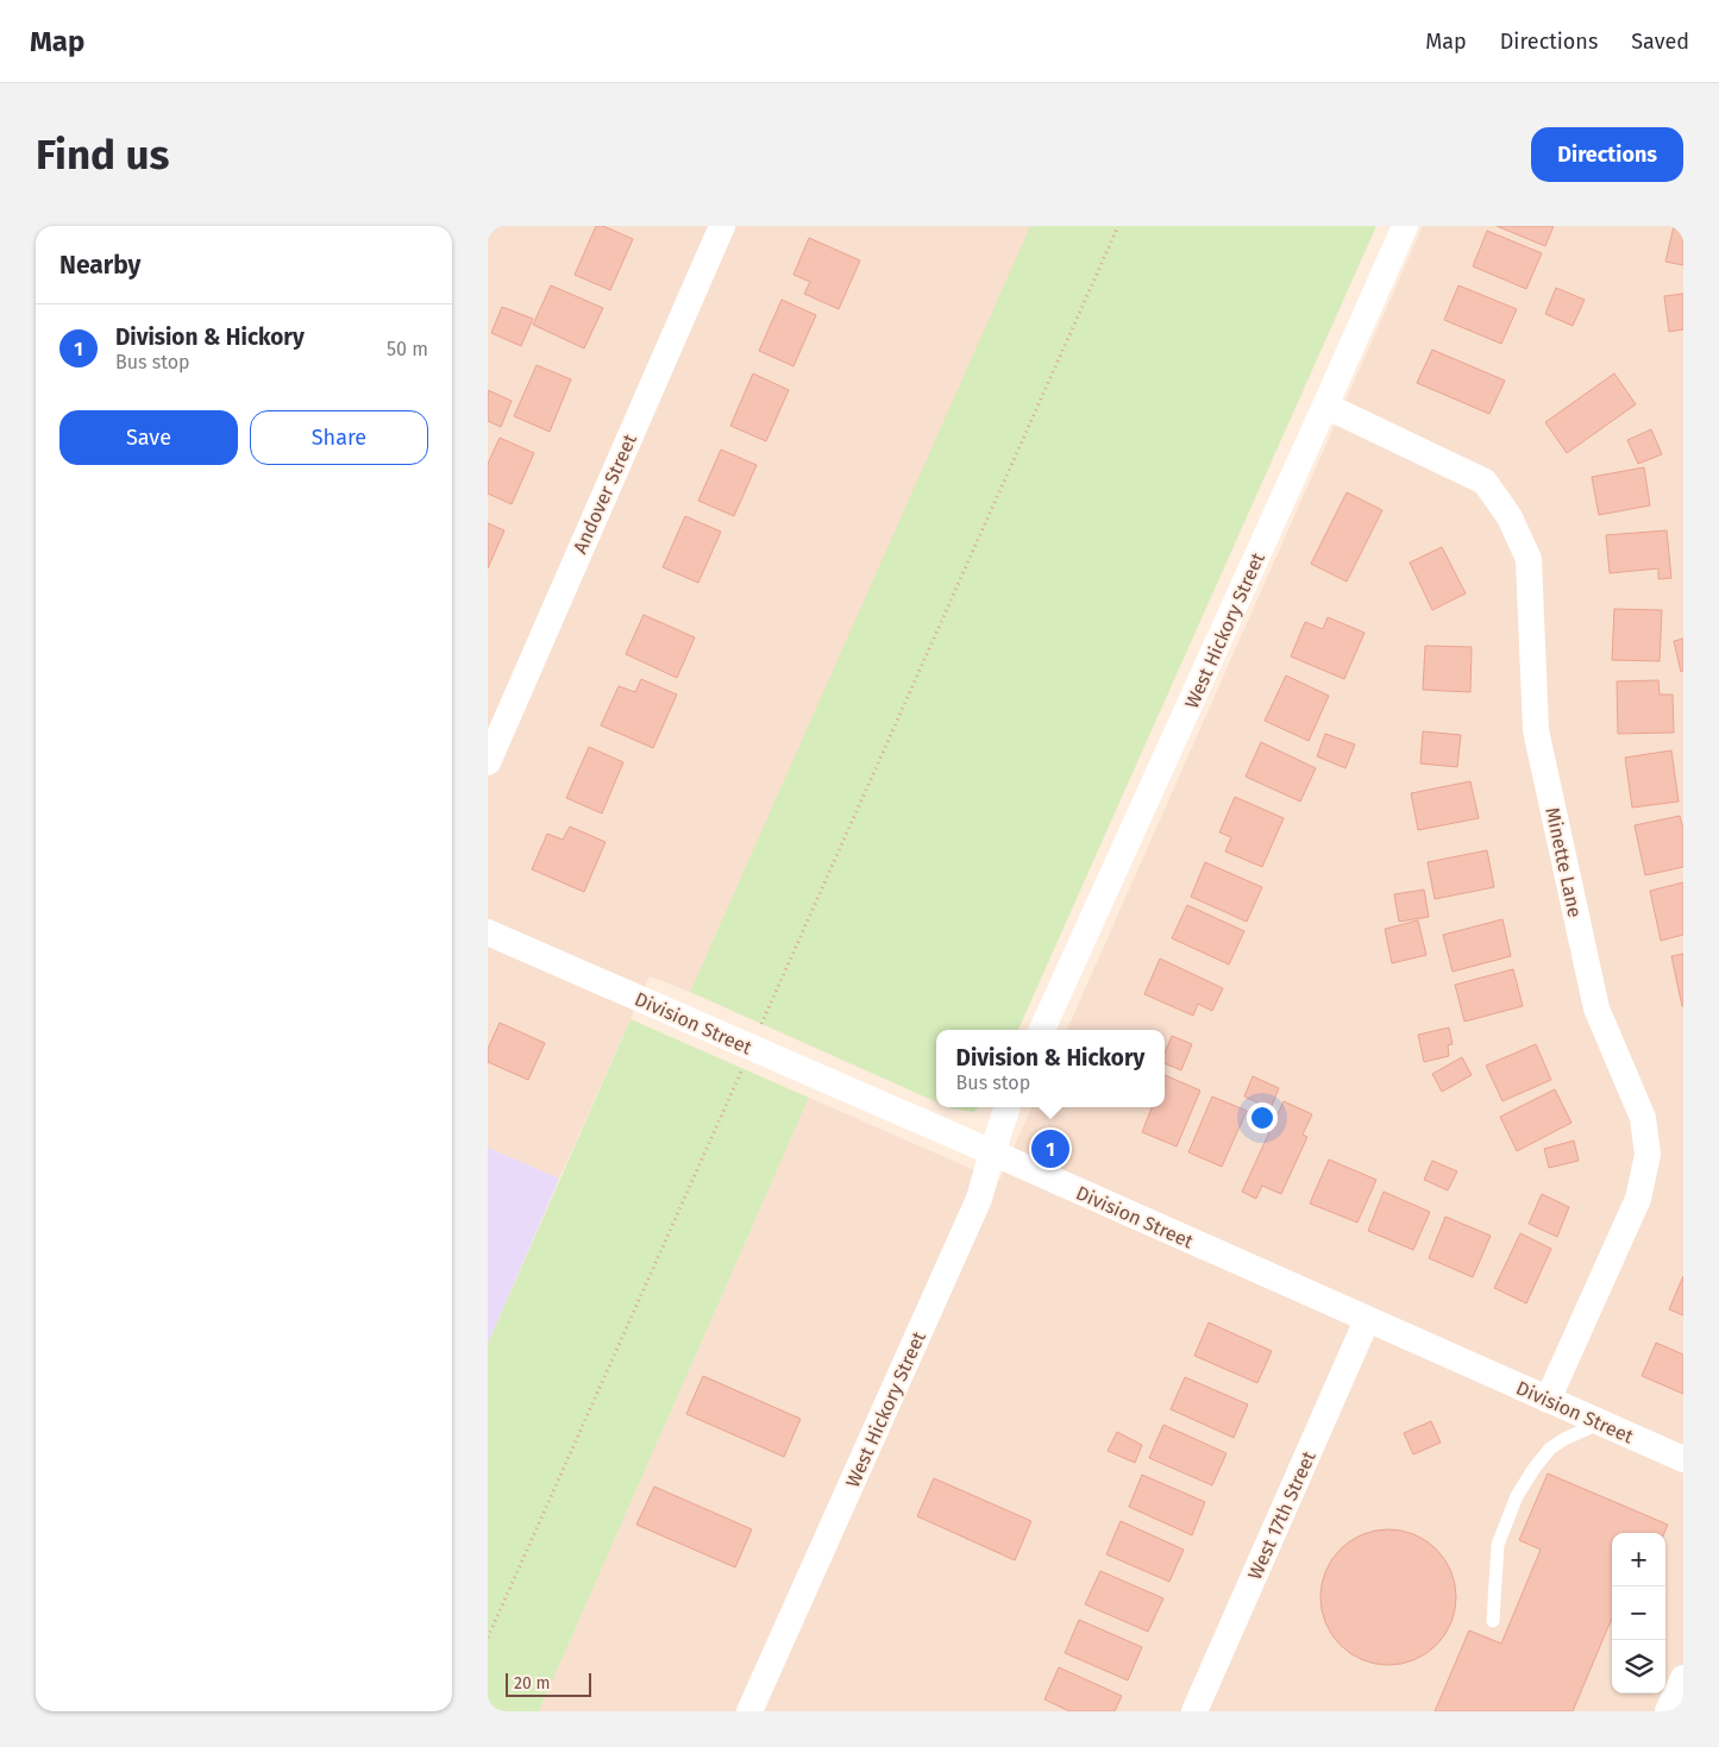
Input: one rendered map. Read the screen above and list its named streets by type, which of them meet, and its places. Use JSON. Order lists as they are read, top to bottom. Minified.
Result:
{"streets":{"street":["Andover Street","West Hickory Street","Minette Lane","Division Street","West 17th Street"]},"crossings":[["West Hickory Street","Minette Lane"],["West Hickory Street","Division Street"],["Minette Lane","Division Street"],["Division Street","West 17th Street"]],"scale_bar":"20 m","page":{"header":"Map","nav":["Map","Directions","Saved"],"buttons":["Directions",["Save","Share"]],"title":"Find us","heading":"Nearby","list":[{"mark":"1","name":"Division & Hickory","note":"Bus stop","value":"50 m"}],"popup":["Division & Hickory","Bus stop"],"pins":"1","map_buttons":["+","−"],"scale":"20 m"}}
